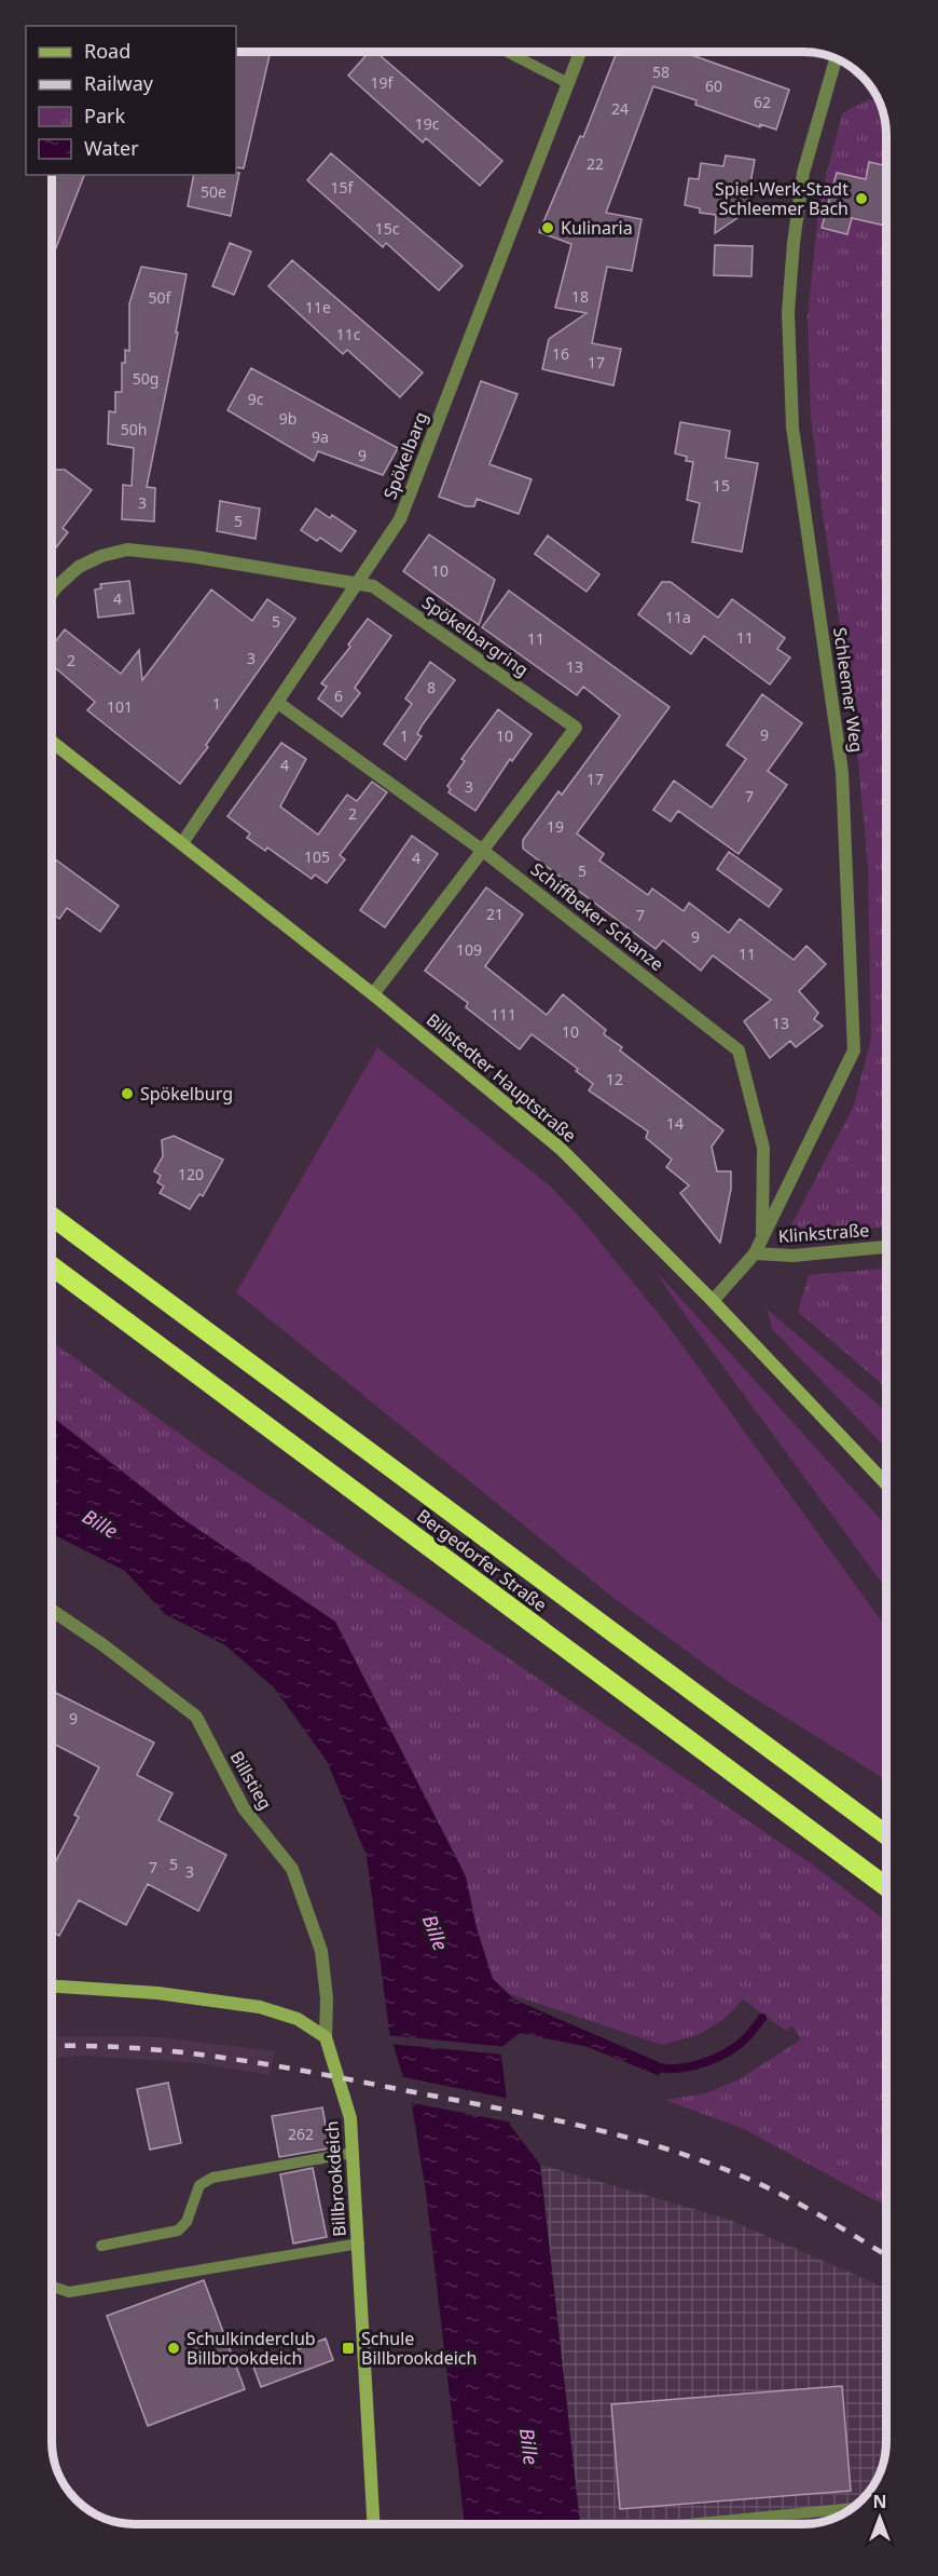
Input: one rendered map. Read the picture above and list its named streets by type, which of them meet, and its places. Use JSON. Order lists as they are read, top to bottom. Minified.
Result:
{"streets":{"highway":["Bergedorfer Straße"],"street":["Spökelbarg","Spökelbargring","Schleemer Weg","Schiffbeker Schanze","Billstedter Hauptstraße","Klinkstraße","Billstieg","Billbrookdeich"]},"crossings":[["Spökelbarg","Spökelbargring"],["Spökelbarg","Schiffbeker Schanze"],["Spökelbarg","Billstedter Hauptstraße"],["Spökelbargring","Schiffbeker Schanze"],["Spökelbargring","Billstedter Hauptstraße"],["Schleemer Weg","Schiffbeker Schanze"],["Schleemer Weg","Billstedter Hauptstraße"],["Schleemer Weg","Klinkstraße"],["Billstieg","Billbrookdeich"]],"water":["Bille"],"places":{"other":["Spiel-Werk-Stadt Schleemer Bach","Kulinaria","Spökelburg","Schulkinderclub Billbrookdeich"],"transit":["Schule Billbrookdeich"]},"house_numbers":["58","19f","60","62","24","19c","22","15f","50e","15c","18","50f","11e","11c","16","17","50g","9c","9b","50h","9a","9","15","3","5","10","4","11a","5","11","11","3","2","13","8","6","1","101","9","1","10","4","17","3","7","2","19","105","4","5","21","7","9","109","11","111","13","10","12","14","120","9","5","7","3","262"],"legend":["Road","Railway","Park","Water"],"north":"top"}
